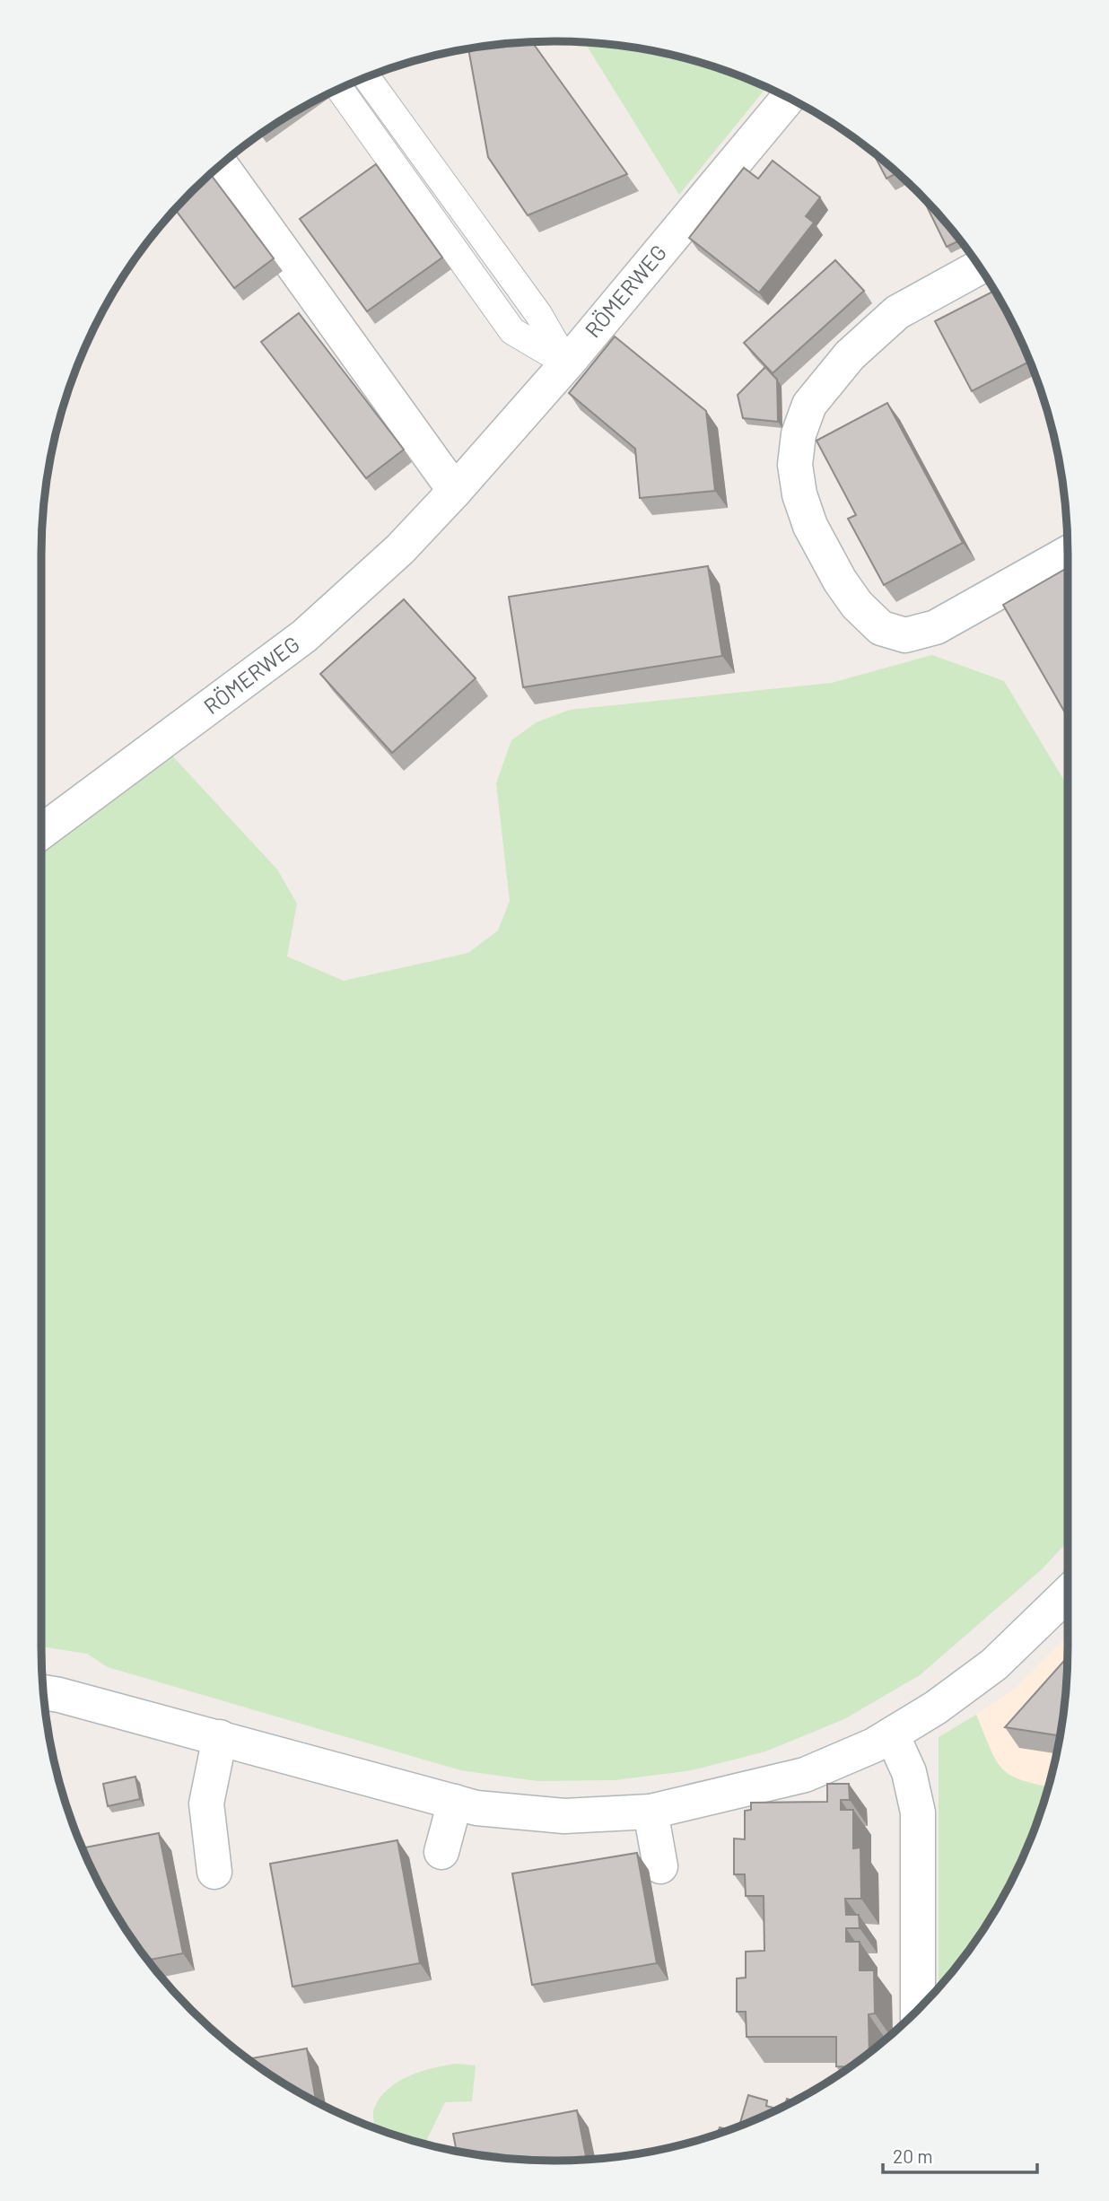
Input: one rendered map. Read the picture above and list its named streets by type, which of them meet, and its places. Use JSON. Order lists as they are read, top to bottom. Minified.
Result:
{"streets":{"street":["RÖMERWEG"]},"scale_bar":"20 m"}
